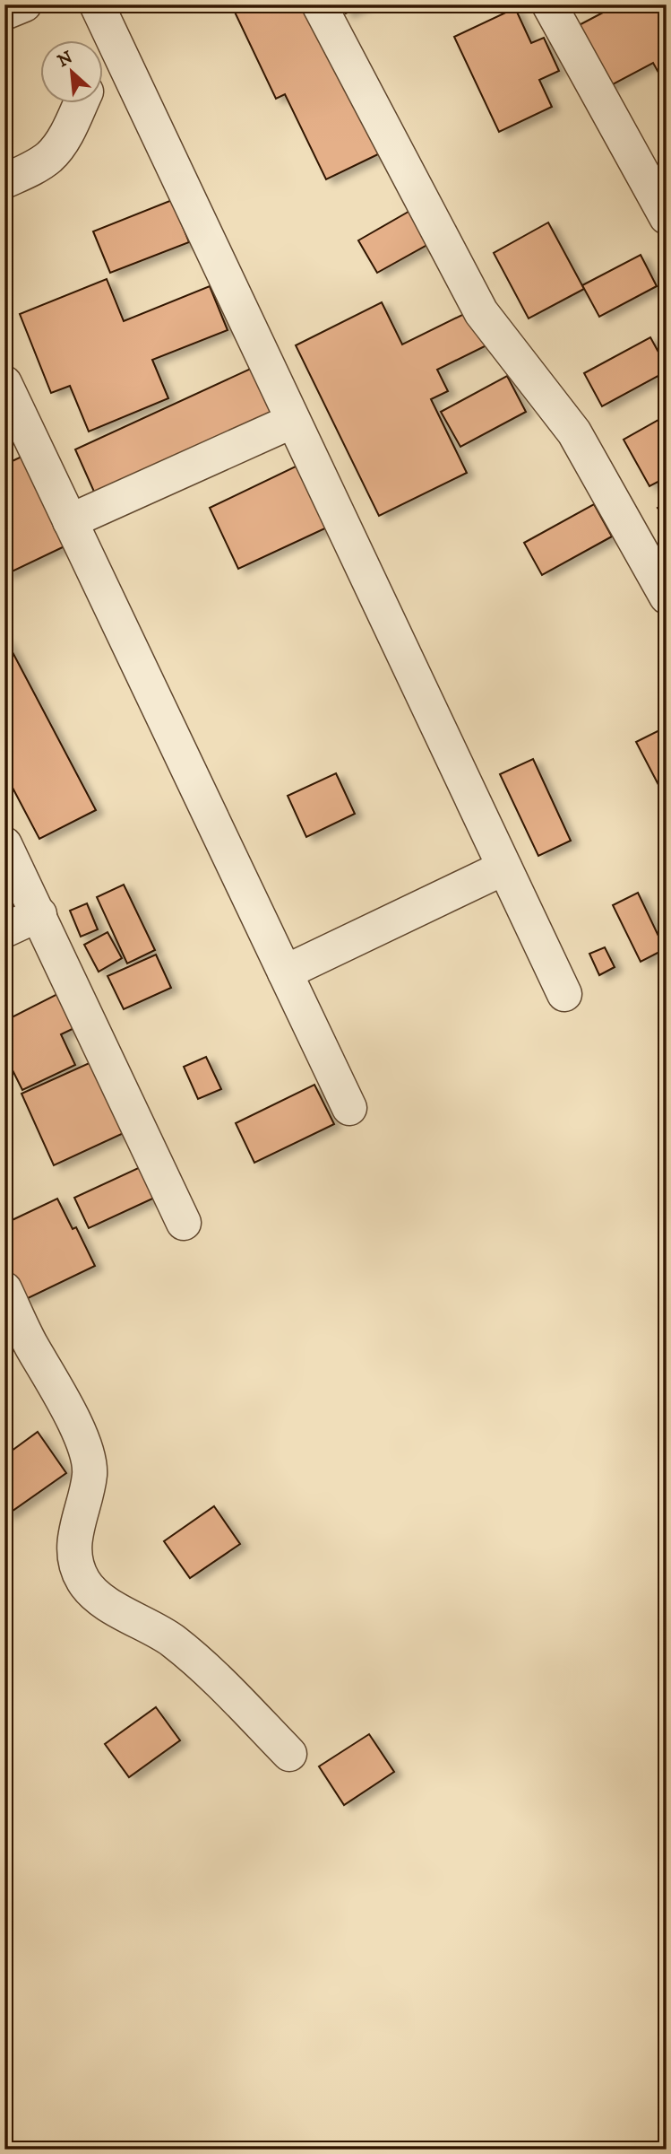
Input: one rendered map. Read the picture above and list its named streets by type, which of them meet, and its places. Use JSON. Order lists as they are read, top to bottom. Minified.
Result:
{"north":"top left"}
